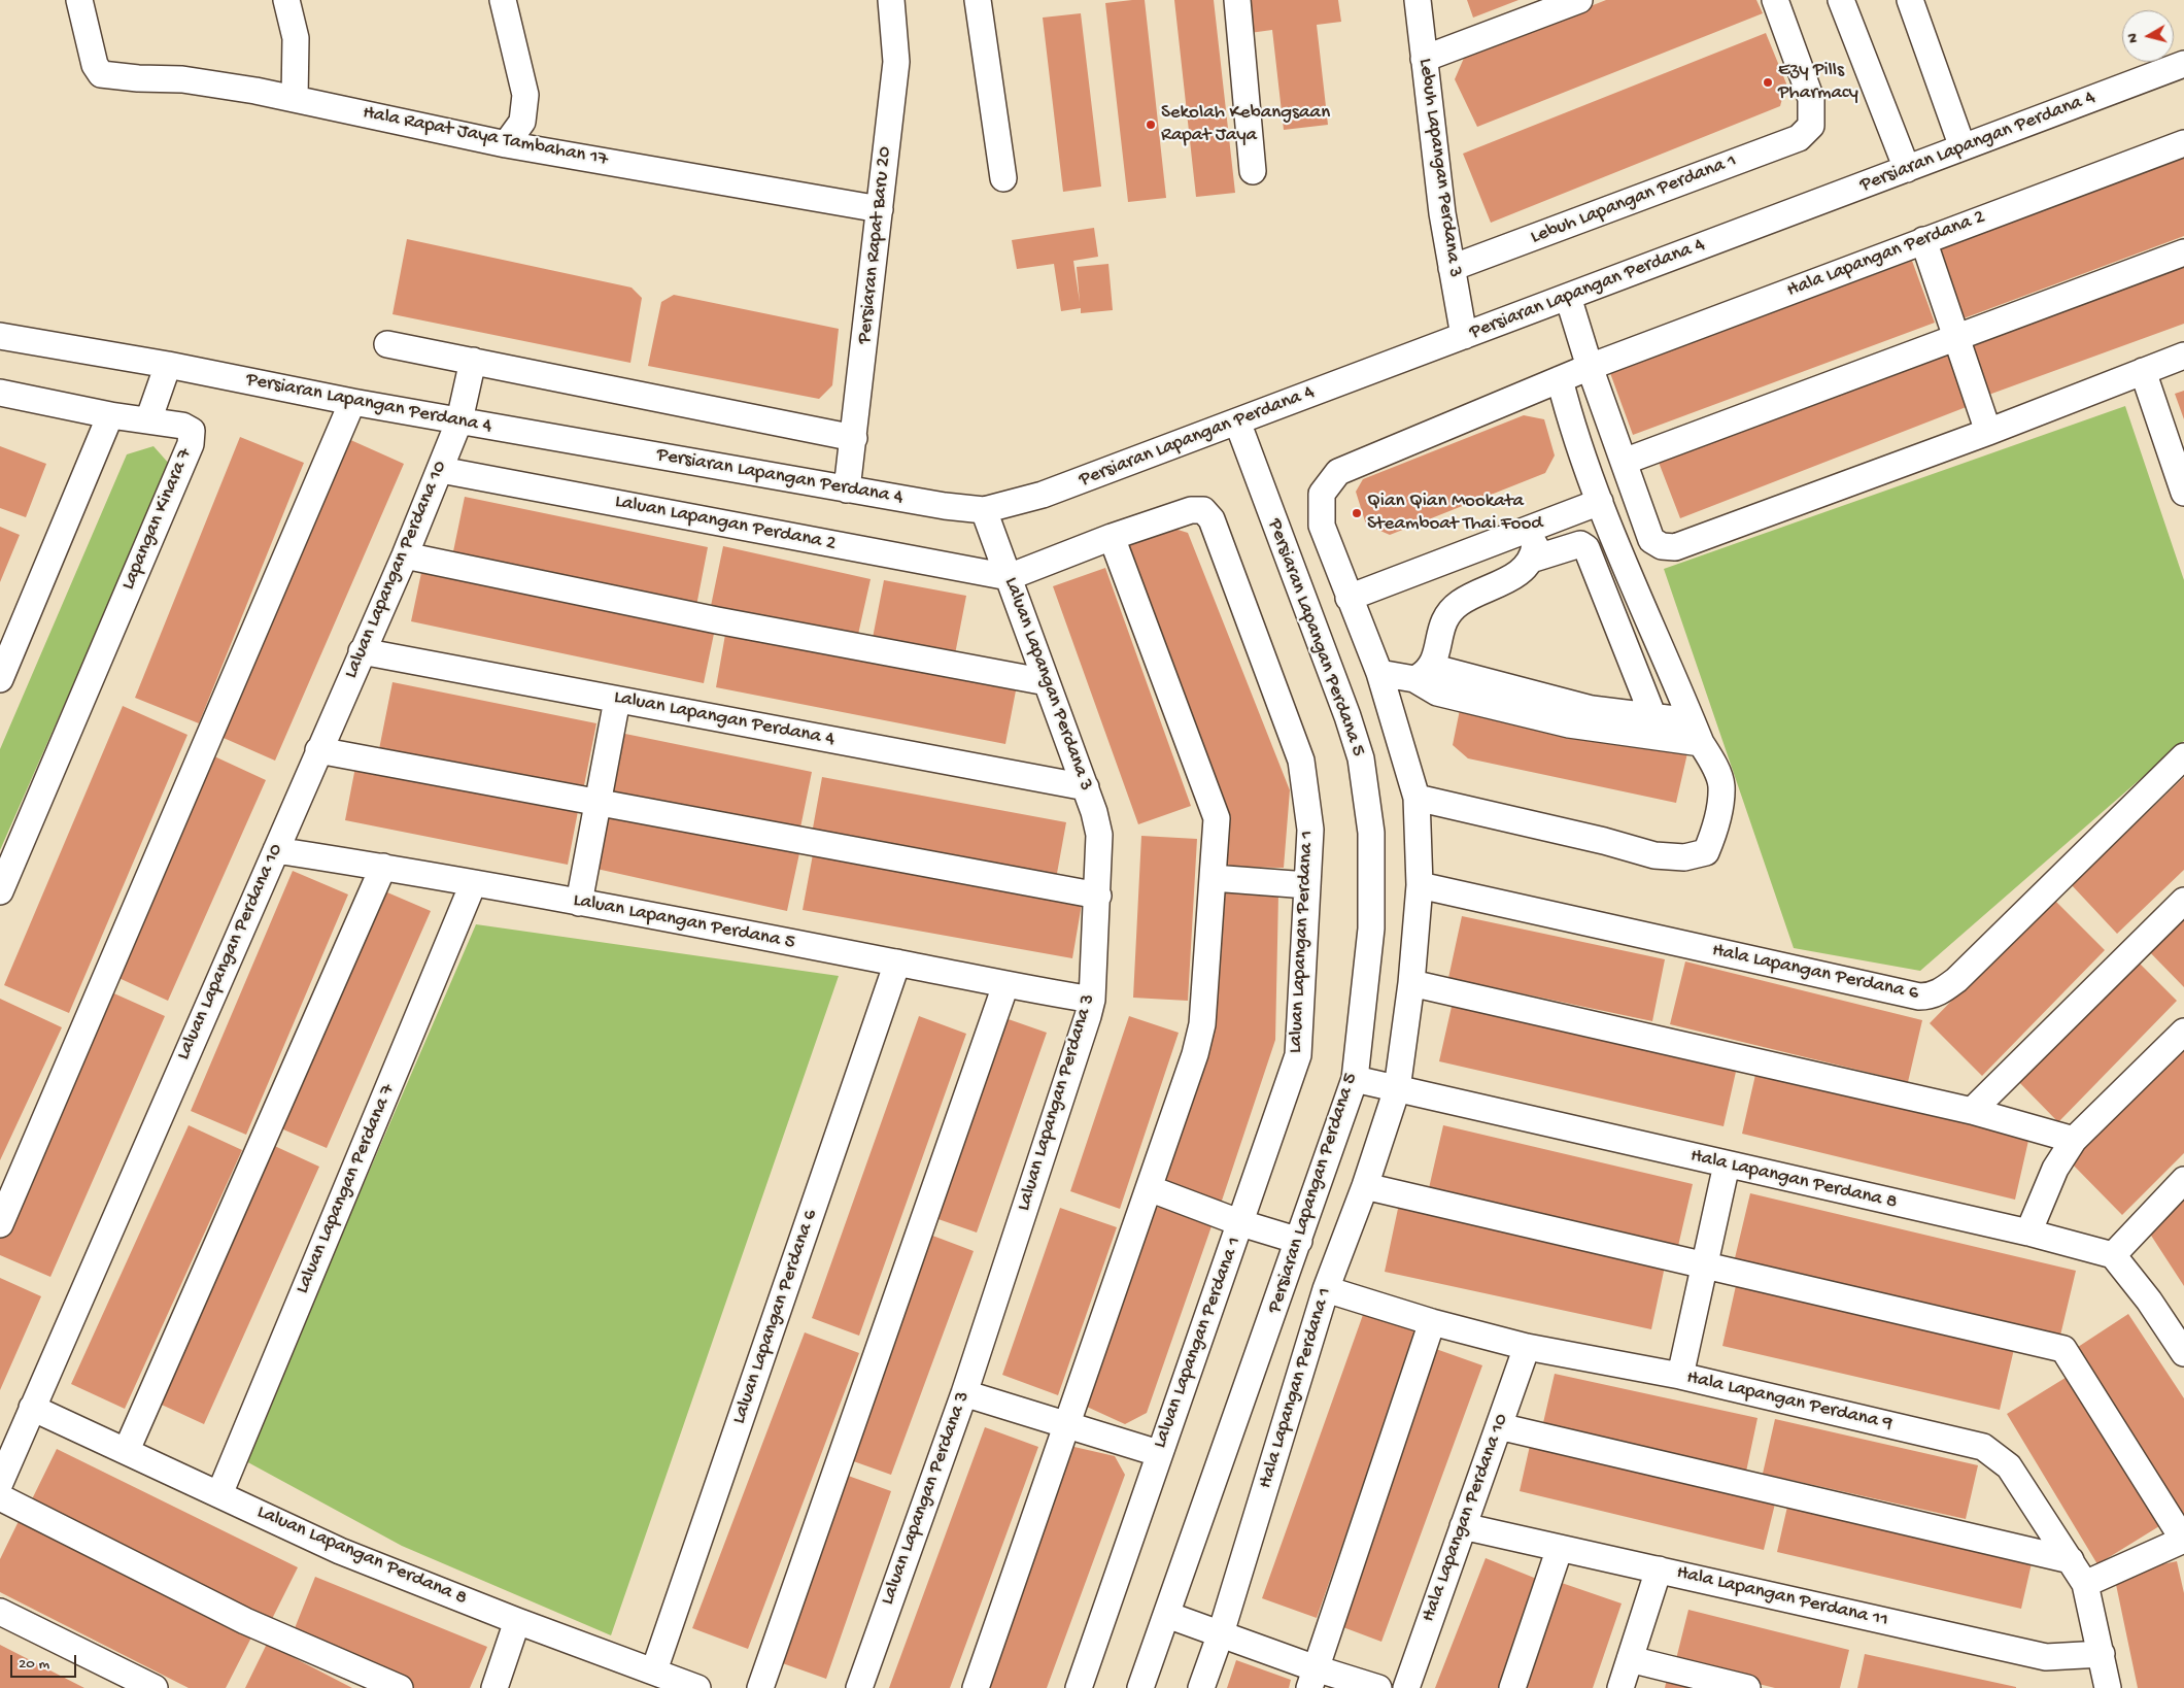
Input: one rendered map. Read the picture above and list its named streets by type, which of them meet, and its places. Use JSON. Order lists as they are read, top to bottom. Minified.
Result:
{"streets":{"street":["Hala Rapat Jaya Tambahan 17","Persiaran Lapangan Perdana 4","Lebuh Lapangan Perdana 3","Lebuh Lapangan Perdana 1","Persiaran Rapat Baru 20","Hala Lapangan Perdana 2","Lapangan Kinara 7","Laluan Lapangan Perdana 2","Laluan Lapangan Perdana 10","Persiaran Lapangan Perdana 5","Laluan Lapangan Perdana 3","Laluan Lapangan Perdana 4","Laluan Lapangan Perdana 5","Laluan Lapangan Perdana 1","Hala Lapangan Perdana 6","Hala Lapangan Perdana 8","Laluan Lapangan Perdana 7","Laluan Lapangan Perdana 6","Hala Lapangan Perdana 1","Hala Lapangan Perdana 9","Hala Lapangan Perdana 10","Laluan Lapangan Perdana 8","Hala Lapangan Perdana 11"]},"crossings":[["Hala Rapat Jaya Tambahan 17","Persiaran Rapat Baru 20"],["Persiaran Lapangan Perdana 4","Lebuh Lapangan Perdana 3"],["Persiaran Lapangan Perdana 4","Persiaran Rapat Baru 20"],["Persiaran Lapangan Perdana 4","Laluan Lapangan Perdana 10"],["Persiaran Lapangan Perdana 4","Persiaran Lapangan Perdana 5"],["Persiaran Lapangan Perdana 4","Laluan Lapangan Perdana 3"],["Lebuh Lapangan Perdana 3","Lebuh Lapangan Perdana 1"],["Hala Lapangan Perdana 2","Hala Lapangan Perdana 1"],["Laluan Lapangan Perdana 2","Laluan Lapangan Perdana 10"],["Laluan Lapangan Perdana 2","Laluan Lapangan Perdana 3"],["Laluan Lapangan Perdana 2","Laluan Lapangan Perdana 1"],["Laluan Lapangan Perdana 10","Laluan Lapangan Perdana 4"],["Laluan Lapangan Perdana 10","Laluan Lapangan Perdana 5"],["Laluan Lapangan Perdana 10","Laluan Lapangan Perdana 8"],["Persiaran Lapangan Perdana 5","Hala Lapangan Perdana 8"],["Laluan Lapangan Perdana 3","Laluan Lapangan Perdana 4"],["Laluan Lapangan Perdana 3","Laluan Lapangan Perdana 5"],["Laluan Lapangan Perdana 3","Laluan Lapangan Perdana 1"],["Laluan Lapangan Perdana 5","Laluan Lapangan Perdana 7"],["Laluan Lapangan Perdana 5","Laluan Lapangan Perdana 6"],["Hala Lapangan Perdana 6","Hala Lapangan Perdana 1"],["Hala Lapangan Perdana 8","Hala Lapangan Perdana 1"],["Laluan Lapangan Perdana 7","Laluan Lapangan Perdana 8"],["Laluan Lapangan Perdana 6","Laluan Lapangan Perdana 8"],["Hala Lapangan Perdana 1","Hala Lapangan Perdana 9"],["Hala Lapangan Perdana 9","Hala Lapangan Perdana 10"],["Hala Lapangan Perdana 9","Hala Lapangan Perdana 11"],["Hala Lapangan Perdana 10","Hala Lapangan Perdana 11"]],"places":["Ezy Pills Pharmacy","Sekolah Kebangsaan Rapat Jaya","Qian Qian Mookata Steamboat Thai Food"],"scale_bar":"20 m","north":"left"}
